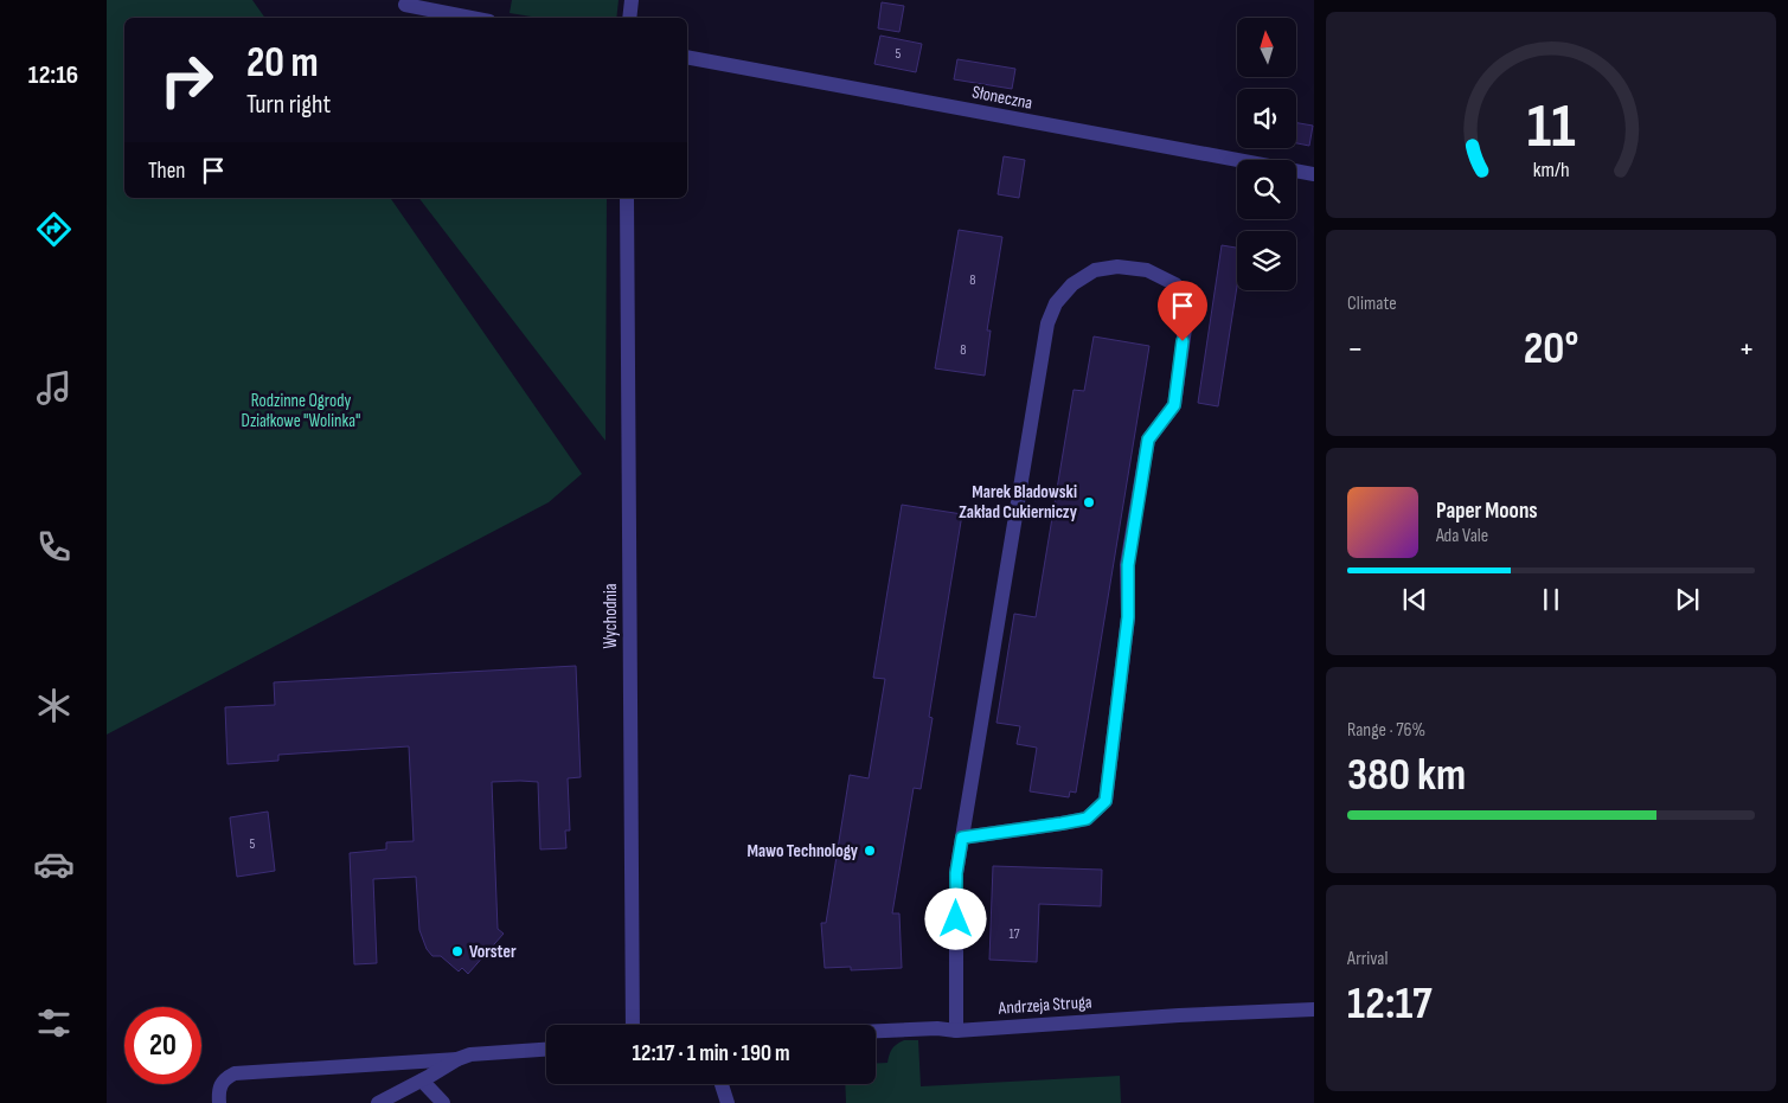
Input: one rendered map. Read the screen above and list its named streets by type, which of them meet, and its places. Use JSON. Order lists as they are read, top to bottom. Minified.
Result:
{"streets":{"street":["Słoneczna","Wychodnia","Andrzeja Struga"]},"parks":["Rodzinne Ogrody Działkowe \"Wolinka\""],"places":["Marek Bladowski Zakład Cukierniczy","Mawo Technology","Vorster"],"house_numbers":["5","8","8","5","17"],"north":"top","page":{"tabs":"12:16","turn":["20 m","Turn right"],"then":"Then","tile":["Climate",["Range · 76%","380 km"],["Arrival","12:17"]],"heat":["−","20°","+"],"song":["Paper Moons","Ada Vale"],"limit":"20","trip":"12:17 · 1 min · 190 m","gauge":["11","km/h"]}}
